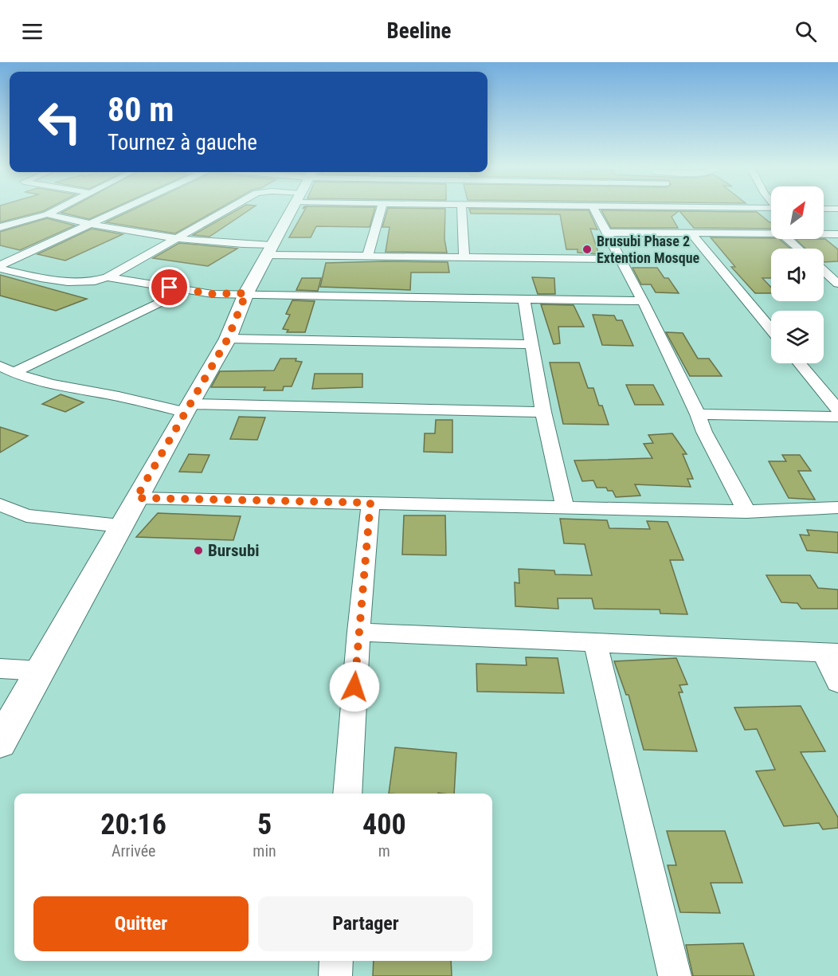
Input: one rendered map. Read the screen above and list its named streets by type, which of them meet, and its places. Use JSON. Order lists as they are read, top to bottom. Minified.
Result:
{"places":["Brusubi Phase 2 Extention Mosque","Bursubi"],"north":"top right","page":{"header":"Beeline","turn":["80 m","Tournez à gauche"],"eta":["20:16","Arrivée","5","min","400","m"],"buttons":["Quitter","Partager"]}}
